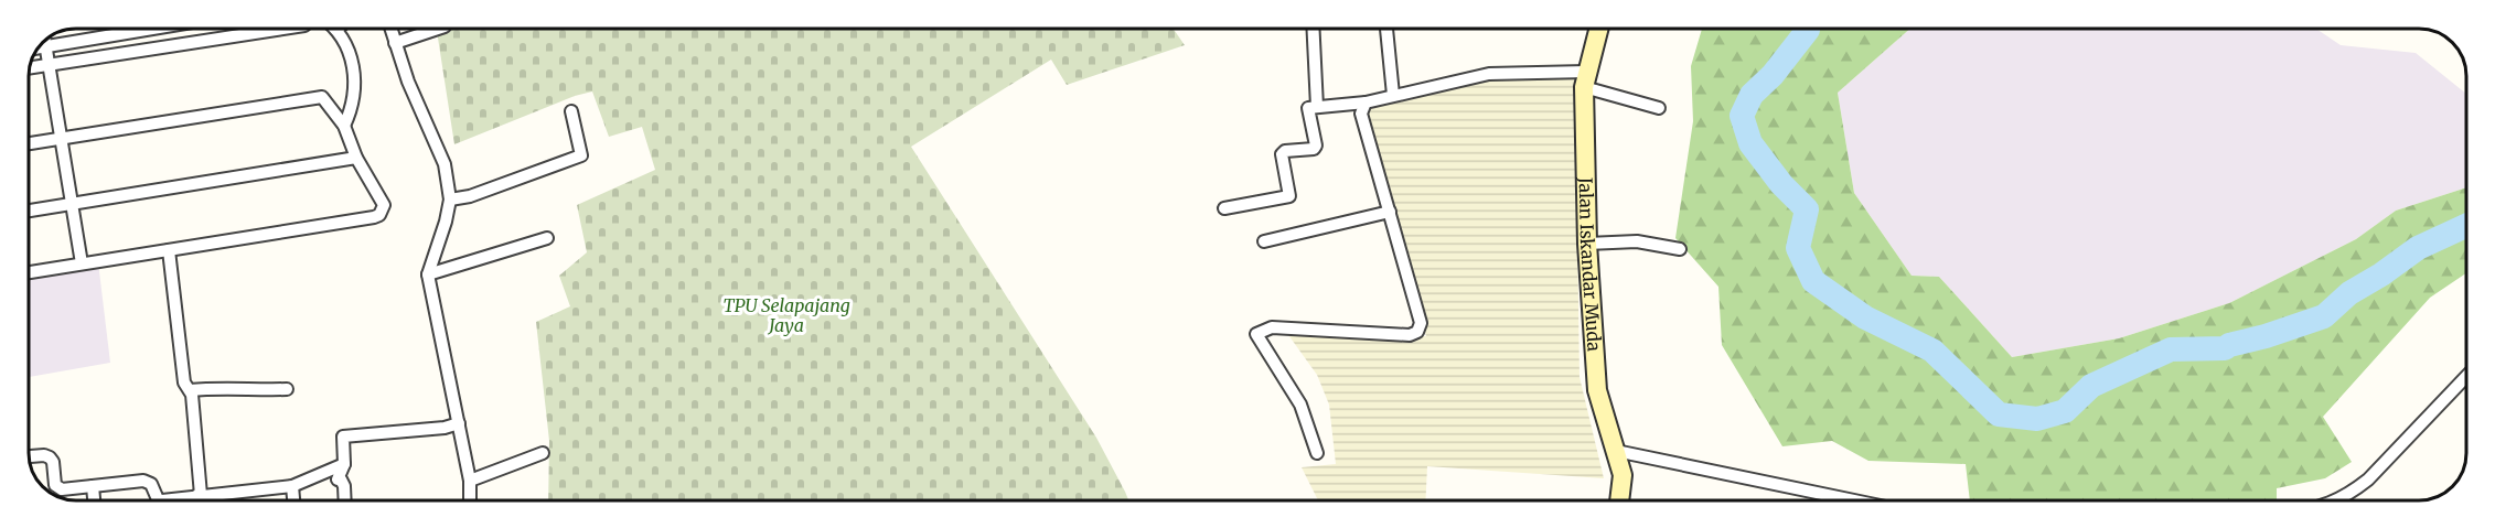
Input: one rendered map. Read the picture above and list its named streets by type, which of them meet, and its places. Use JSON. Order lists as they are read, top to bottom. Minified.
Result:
{"streets":{"street":["Jalan Iskandar Muda"]},"parks":["TPU Selapajang Jaya"]}
